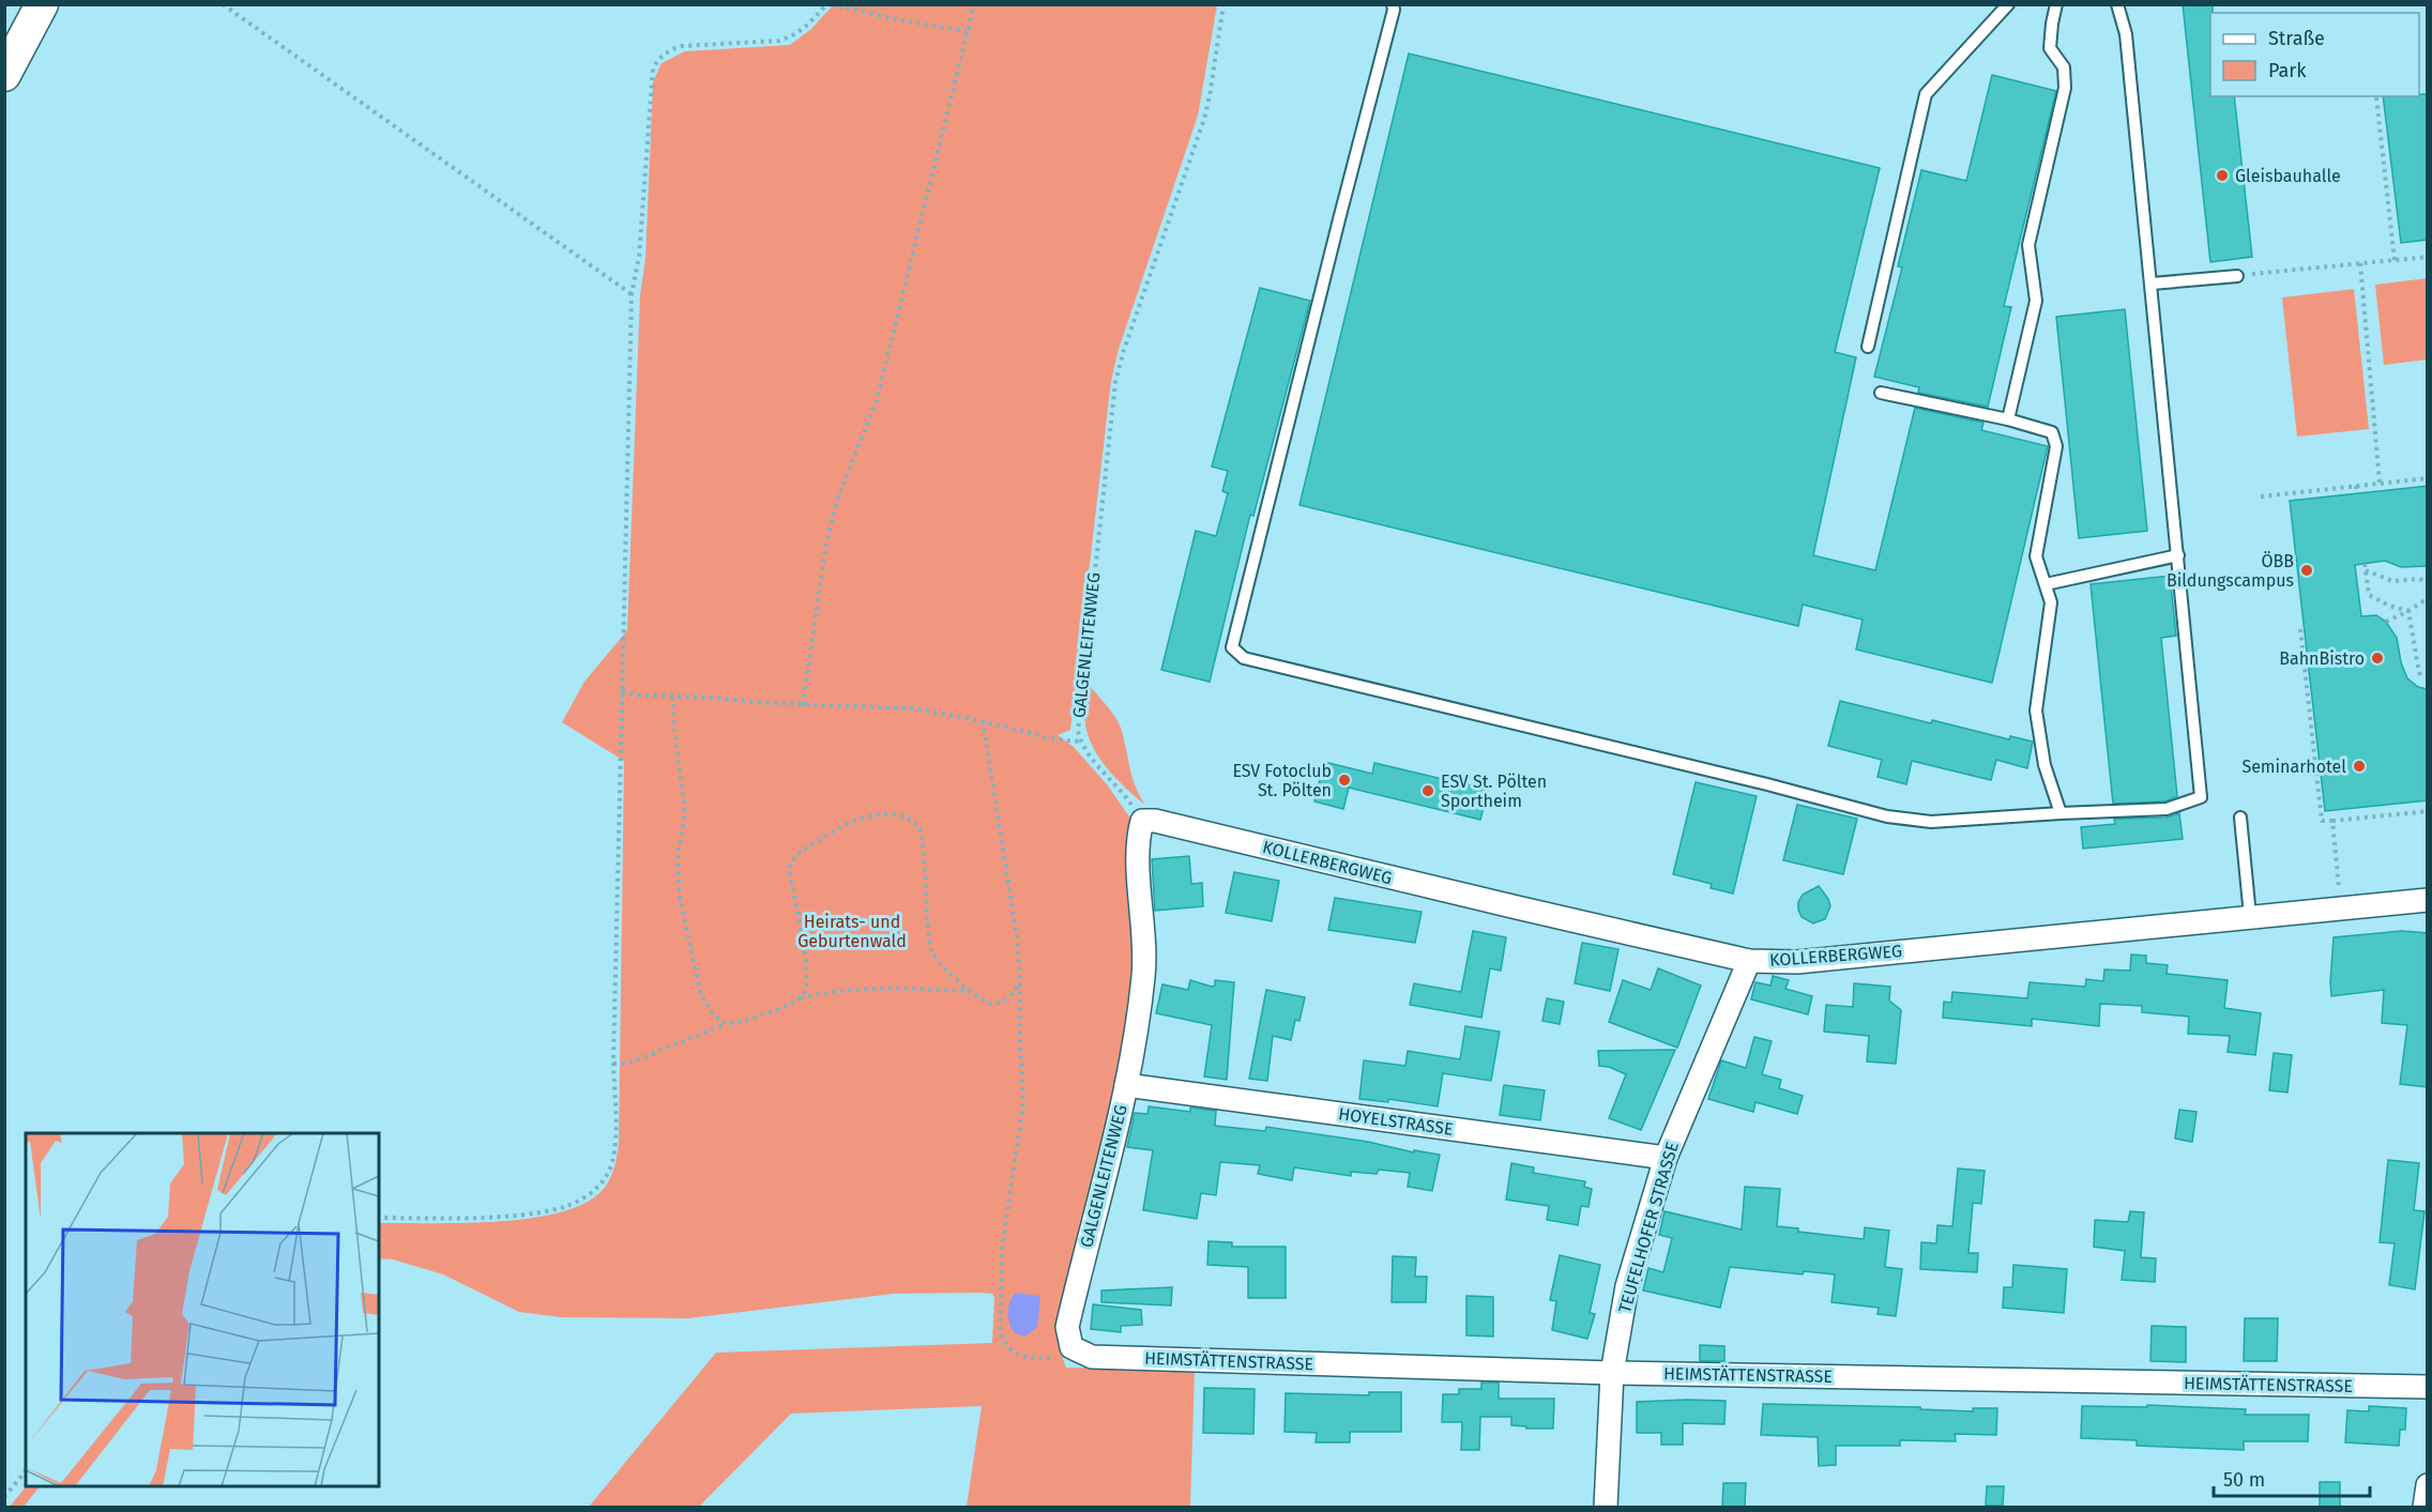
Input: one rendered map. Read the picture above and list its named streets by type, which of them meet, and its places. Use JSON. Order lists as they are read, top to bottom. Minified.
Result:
{"streets":{"street":["GALGENLEITENWEG","KOLLERBERGWEG","HOYELSTRASSE","TEUFELHOFER STRASSE","HEIMSTÄTTENSTRASSE"]},"crossings":[["GALGENLEITENWEG","KOLLERBERGWEG"],["GALGENLEITENWEG","HOYELSTRASSE"],["GALGENLEITENWEG","HEIMSTÄTTENSTRASSE"],["KOLLERBERGWEG","TEUFELHOFER STRASSE"],["HOYELSTRASSE","TEUFELHOFER STRASSE"],["TEUFELHOFER STRASSE","HEIMSTÄTTENSTRASSE"]],"parks":["Heirats- und Geburtenwald"],"places":["Gleisbauhalle","ÖBB Bildungscampus","BahnBistro","Seminarhotel","ESV Fotoclub St. Pölten","ESV St. Pölten Sportheim"],"legend":["Straße","Park"],"scale_bar":"50 m"}
